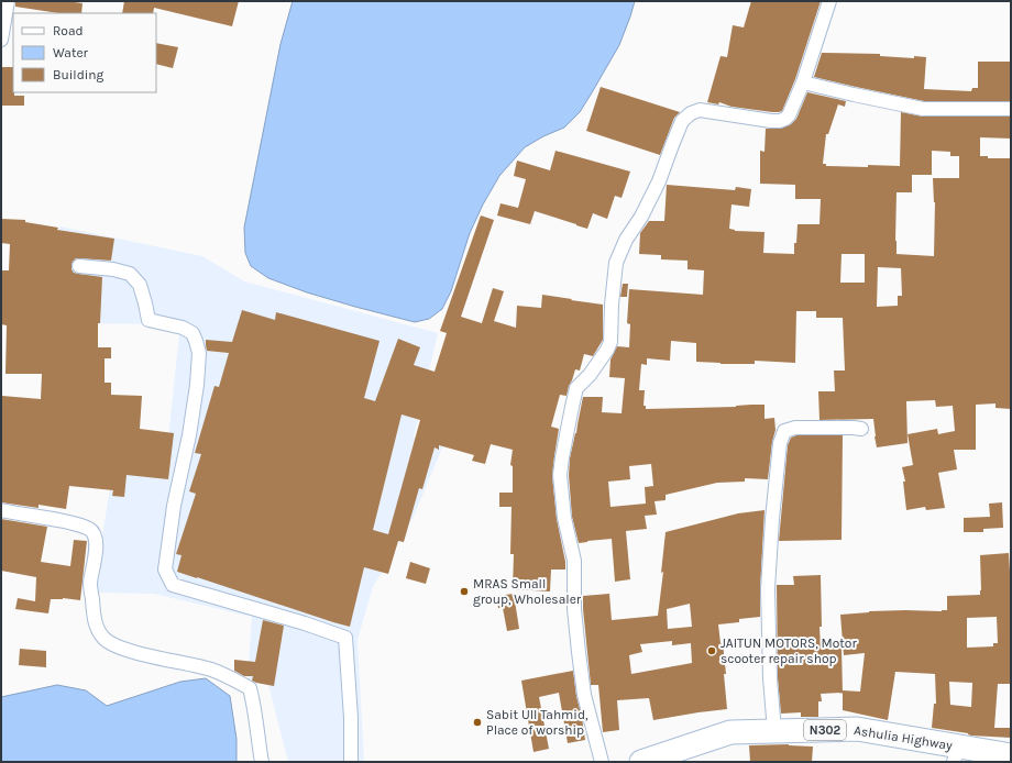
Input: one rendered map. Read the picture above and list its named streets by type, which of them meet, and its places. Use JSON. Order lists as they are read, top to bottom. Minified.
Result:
{"streets":{"highway":["N302","Ashulia Highway"]},"places":["MRAS Small group, Wholesaler","JAITUN MOTORS, Motor scooter repair shop","Sabit Ull Tahmid, Place of worship"],"legend":["Road","Water","Building"]}
